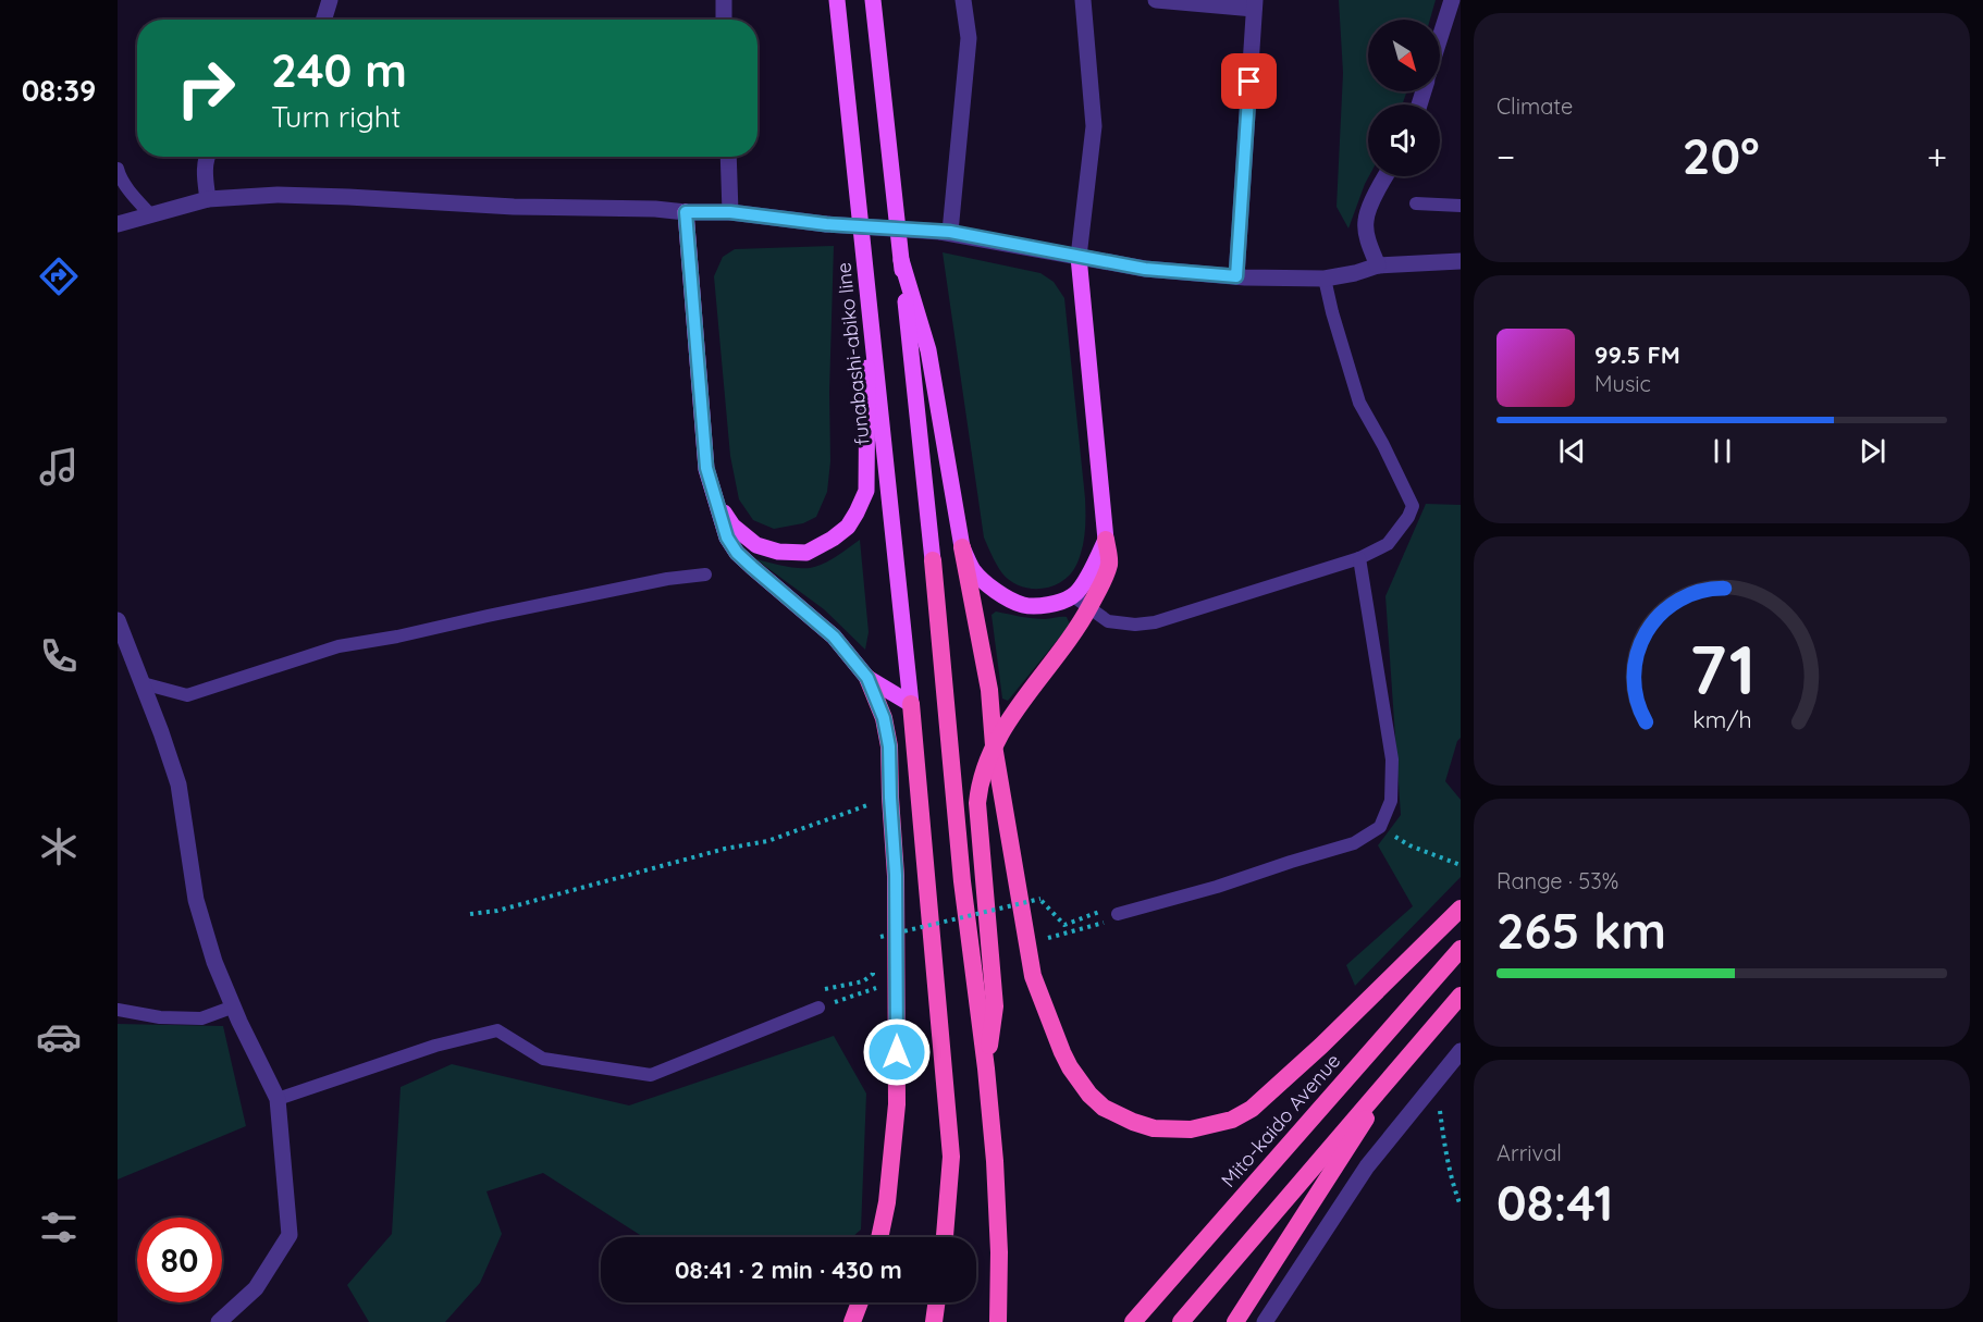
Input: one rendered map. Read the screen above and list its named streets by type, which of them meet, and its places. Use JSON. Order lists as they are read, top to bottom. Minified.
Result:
{"streets":{"highway":["Mito-kaido Avenue"],"main road":["funabashi-abiko line"]},"north":"bottom right","page":{"tabs":"08:39","tile":["Climate",["Range · 53%","265 km"],["Arrival","08:41"]],"turn":["240 m","Turn right"],"heat":["−","20°","+"],"song":["99.5 FM","Music"],"limit":"80","trip":"08:41 · 2 min · 430 m","gauge":["71","km/h"]}}
